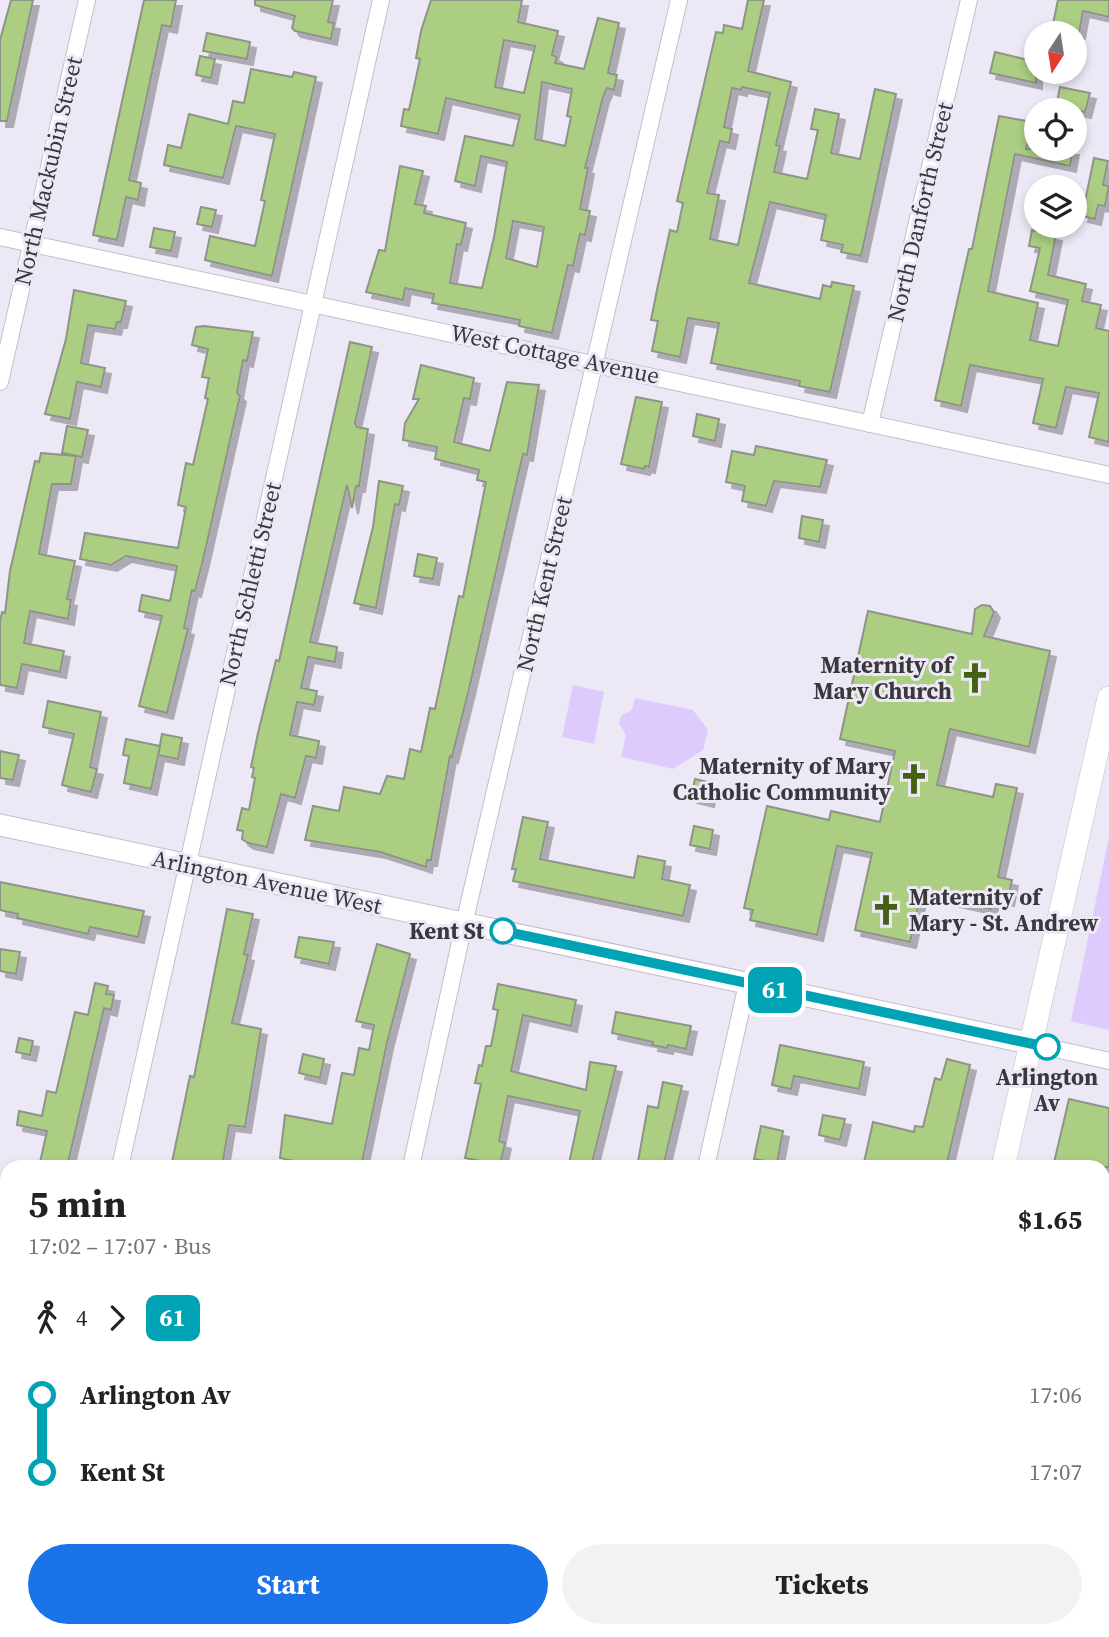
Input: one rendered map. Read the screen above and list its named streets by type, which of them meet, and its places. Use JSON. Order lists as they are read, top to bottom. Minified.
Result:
{"streets":{"street":["North Mackubin Street","North Danforth Street","West Cottage Avenue","North Schletti Street","North Kent Street","Arlington Avenue West"]},"crossings":[["North Mackubin Street","West Cottage Avenue"],["North Danforth Street","West Cottage Avenue"],["West Cottage Avenue","North Schletti Street"],["West Cottage Avenue","North Kent Street"],["North Schletti Street","Arlington Avenue West"],["North Kent Street","Arlington Avenue West"]],"places":{"church":["Maternity of Mary Church","Maternity of Mary Catholic Community","Maternity of Mary - St. Andrew"],"other":["Kent St","Arlington Av"]},"lines":["bus line 61"],"north":"bottom","page":{"on_map":"61","heading":["5 min","17:02 – 17:07 · Bus","$1.65"],"legs":["4","61"],"list":[{"name":"Arlington Av","value":"17:06"},{"name":"Kent St","value":"17:07"}],"buttons":["Start","Tickets"]}}
